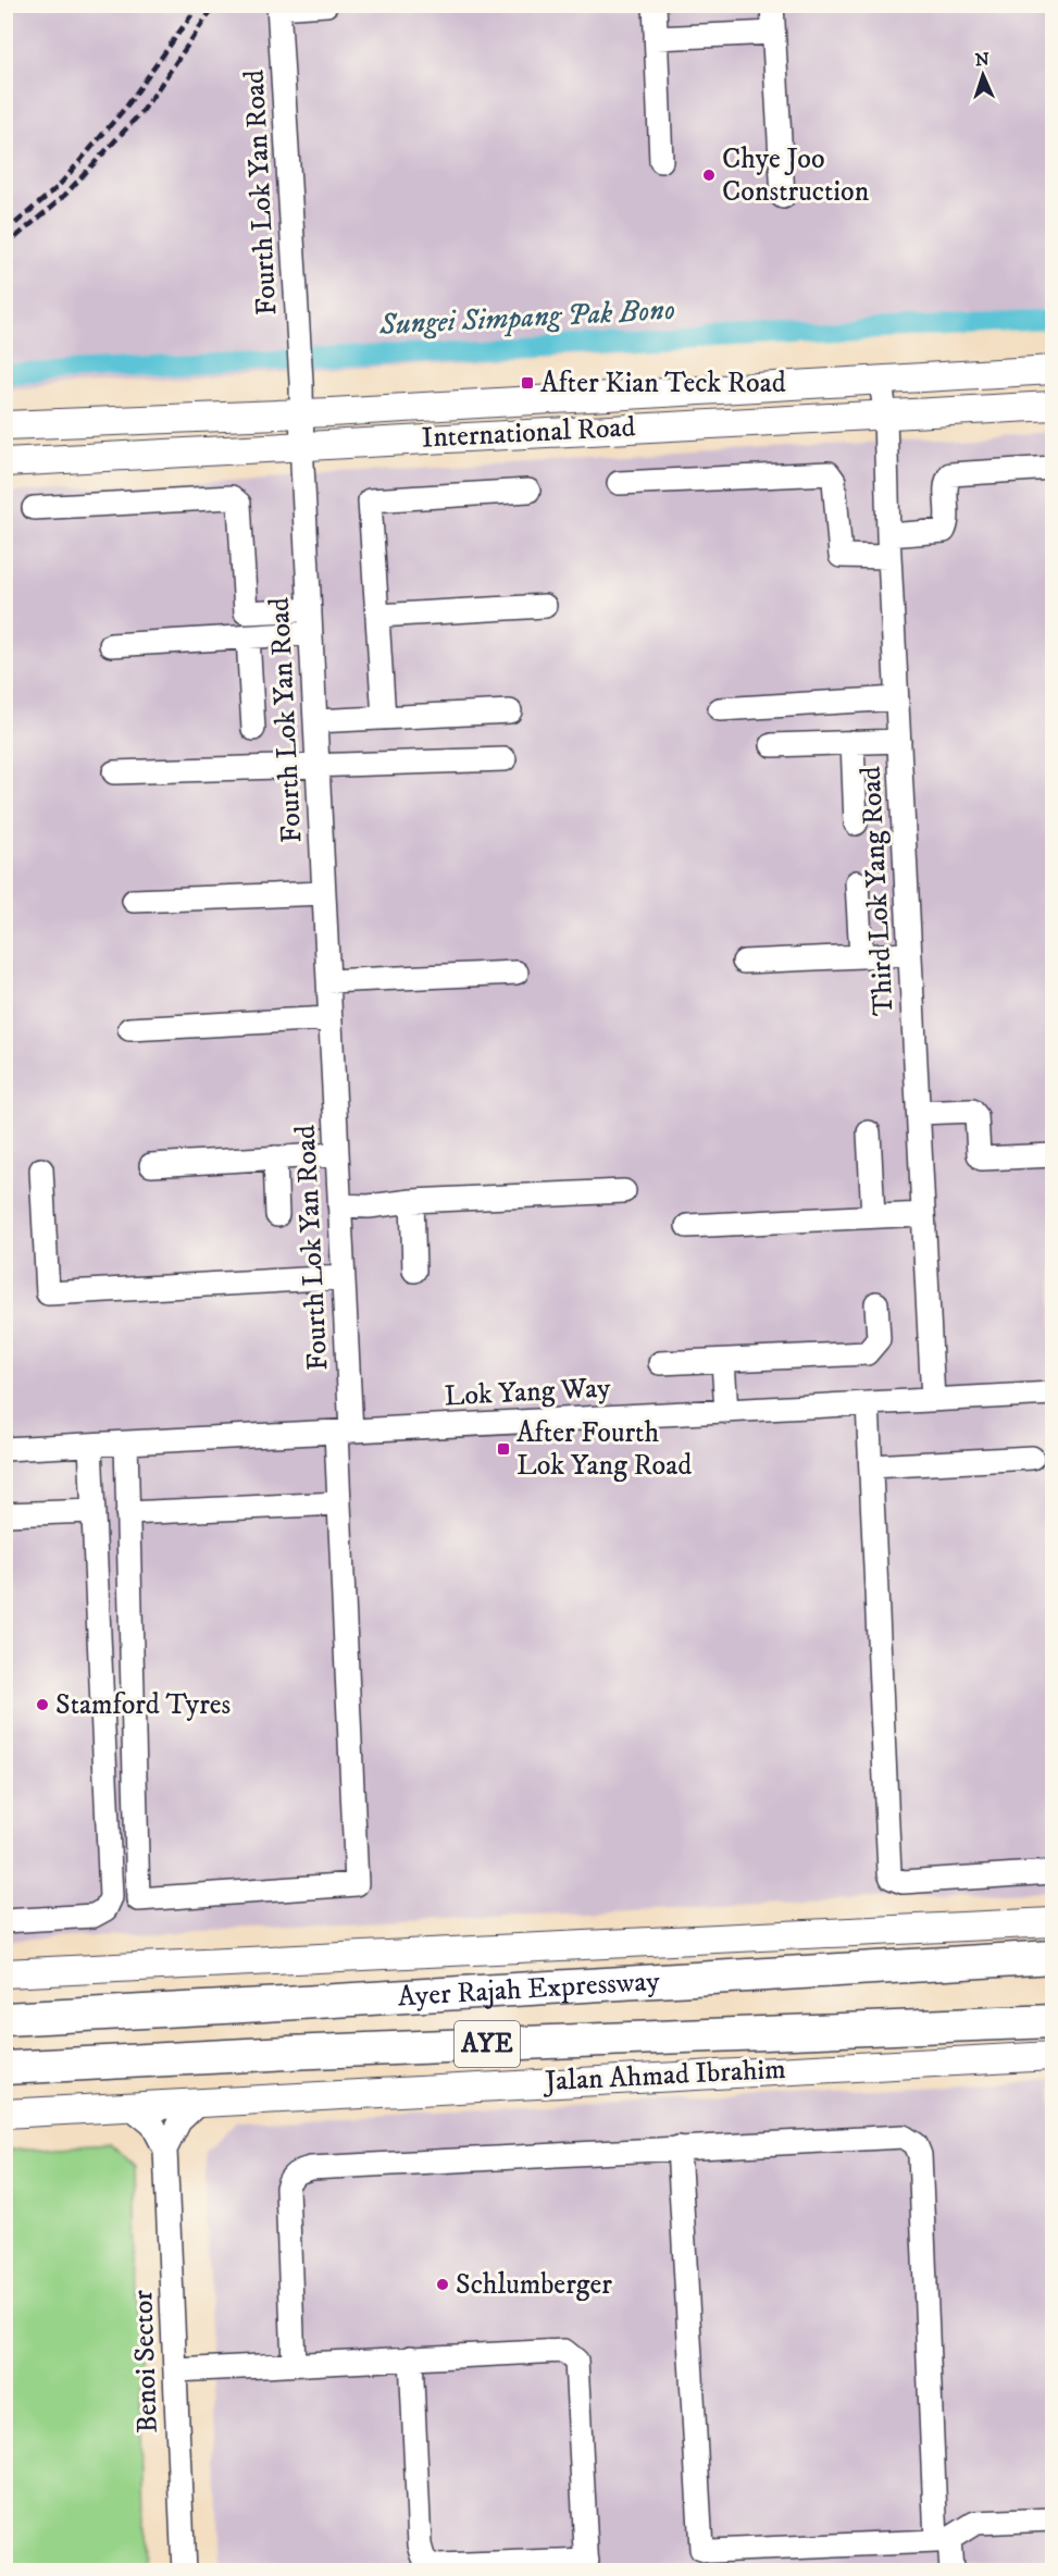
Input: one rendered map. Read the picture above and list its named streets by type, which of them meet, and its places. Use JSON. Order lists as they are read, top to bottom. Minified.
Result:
{"streets":{"highway":["Ayer Rajah Expressway","AYE"],"main road":["International Road","Jalan Ahmad Ibrahim"],"street":["Fourth Lok Yan Road","Third Lok Yang Road","Lok Yang Way","Benoi Sector"]},"crossings":[["Fourth Lok Yan Road","International Road"],["Fourth Lok Yan Road","Lok Yang Way"],["International Road","Third Lok Yang Road"],["Third Lok Yang Road","Lok Yang Way"],["Jalan Ahmad Ibrahim","Benoi Sector"]],"water":["Sungei Simpang Pak Bono"],"places":{"other":["Chye Joo Construction","Stamford Tyres","Schlumberger"],"transit":["After Kian Teck Road","After Fourth Lok Yang Road"]},"north":"top"}
